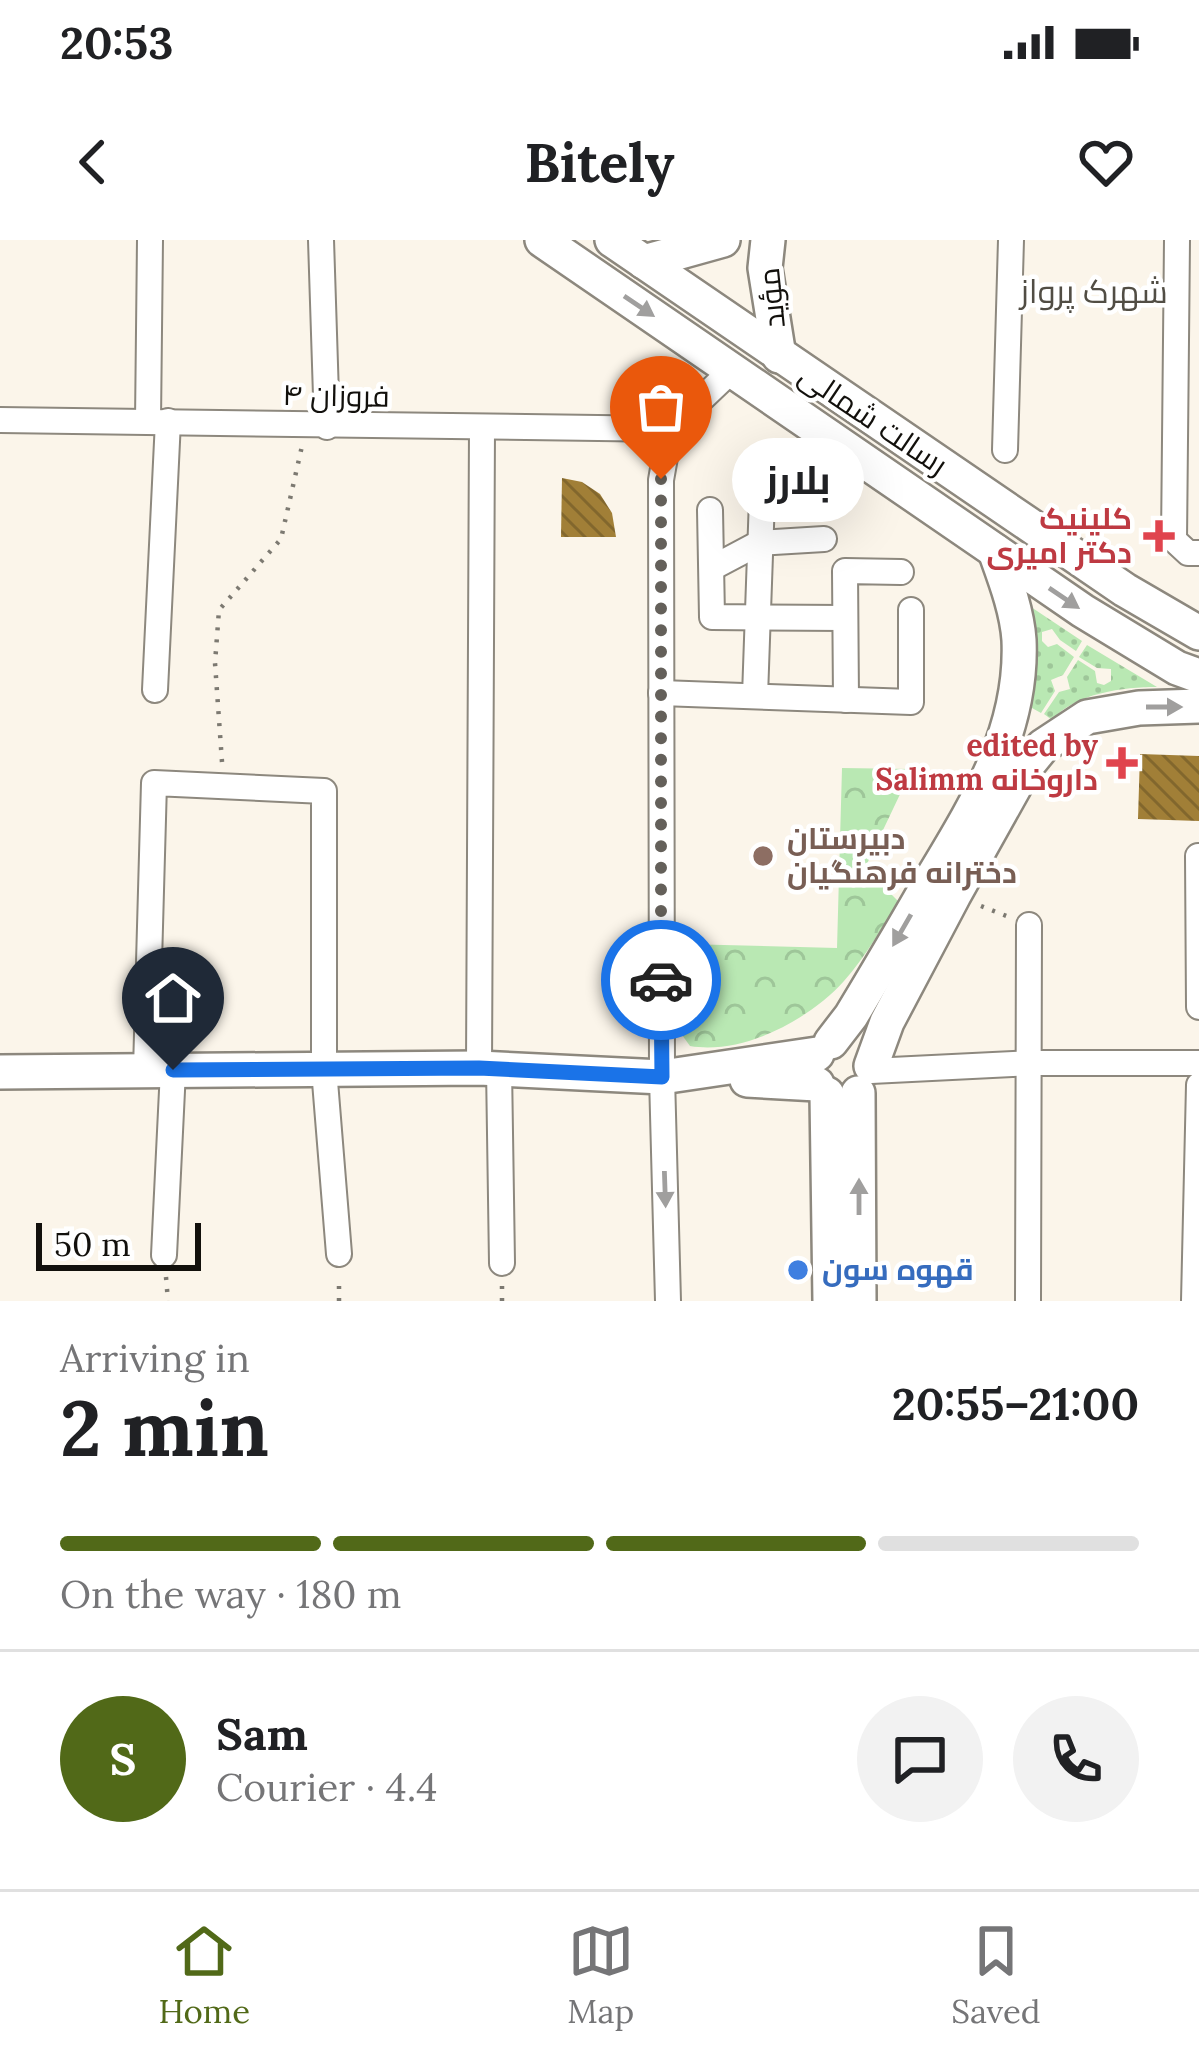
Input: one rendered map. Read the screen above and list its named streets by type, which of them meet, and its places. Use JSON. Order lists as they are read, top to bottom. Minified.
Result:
{"streets":{"street":["مؤید","فروزان ۴","رسالت شمالی"]},"crossings":[["مؤید","رسالت شمالی"]],"districts":["شهرک پرواز"],"places":{"other":["بلارز","دبیرستان دخترانه فرهنگیان","قهوه سون"],"health":["کلینیک دکتر امیری","edited by Salimm داروخانه"]},"scale_bar":"50 m","page":{"status":"20:53","header":"Bitely","bubble":"بلارز","scale":"50 m","heading":["2 min","Arriving in","20:55–21:00"],"panel":["Sam","Courier · 4.4"],"bar":"On the way · 180 m","round":"S","tabs":["Home","Map","Saved"]}}
